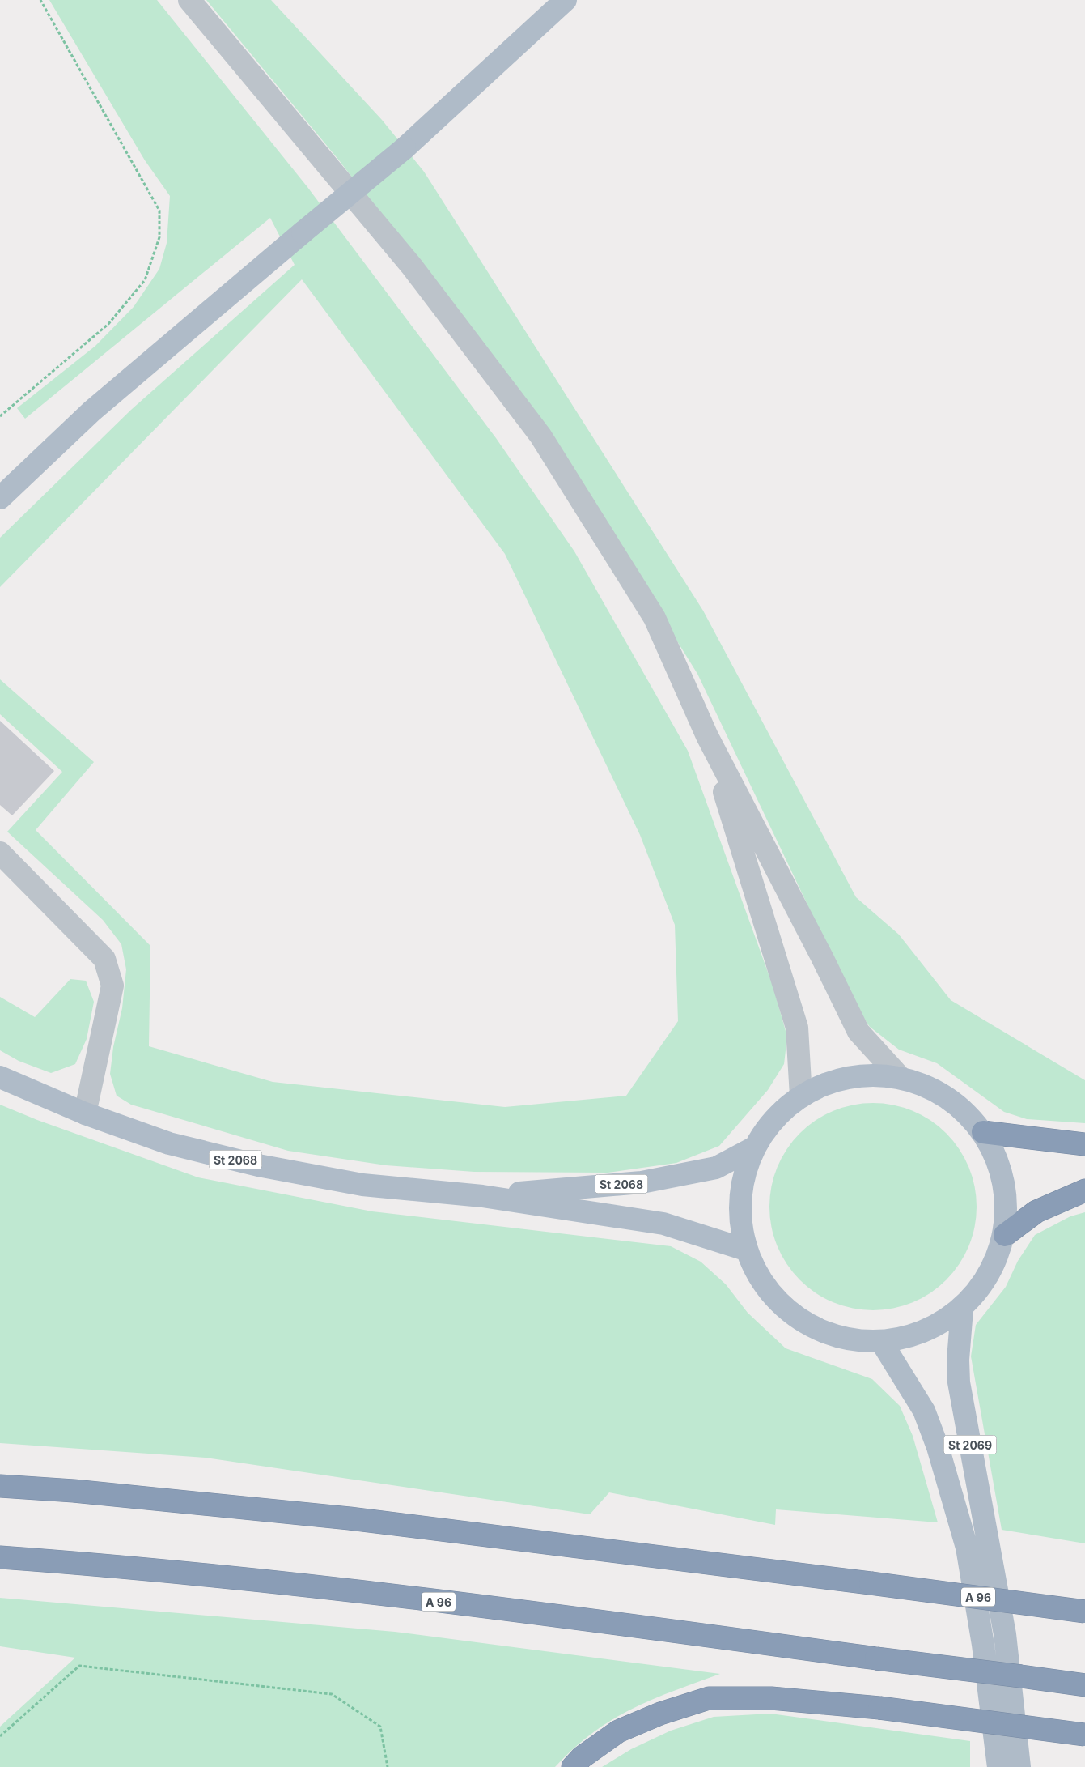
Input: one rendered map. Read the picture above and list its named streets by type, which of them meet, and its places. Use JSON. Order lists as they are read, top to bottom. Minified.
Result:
{"streets":{"highway":["A 96"],"main road":["St 2068","St 2069"]}}
